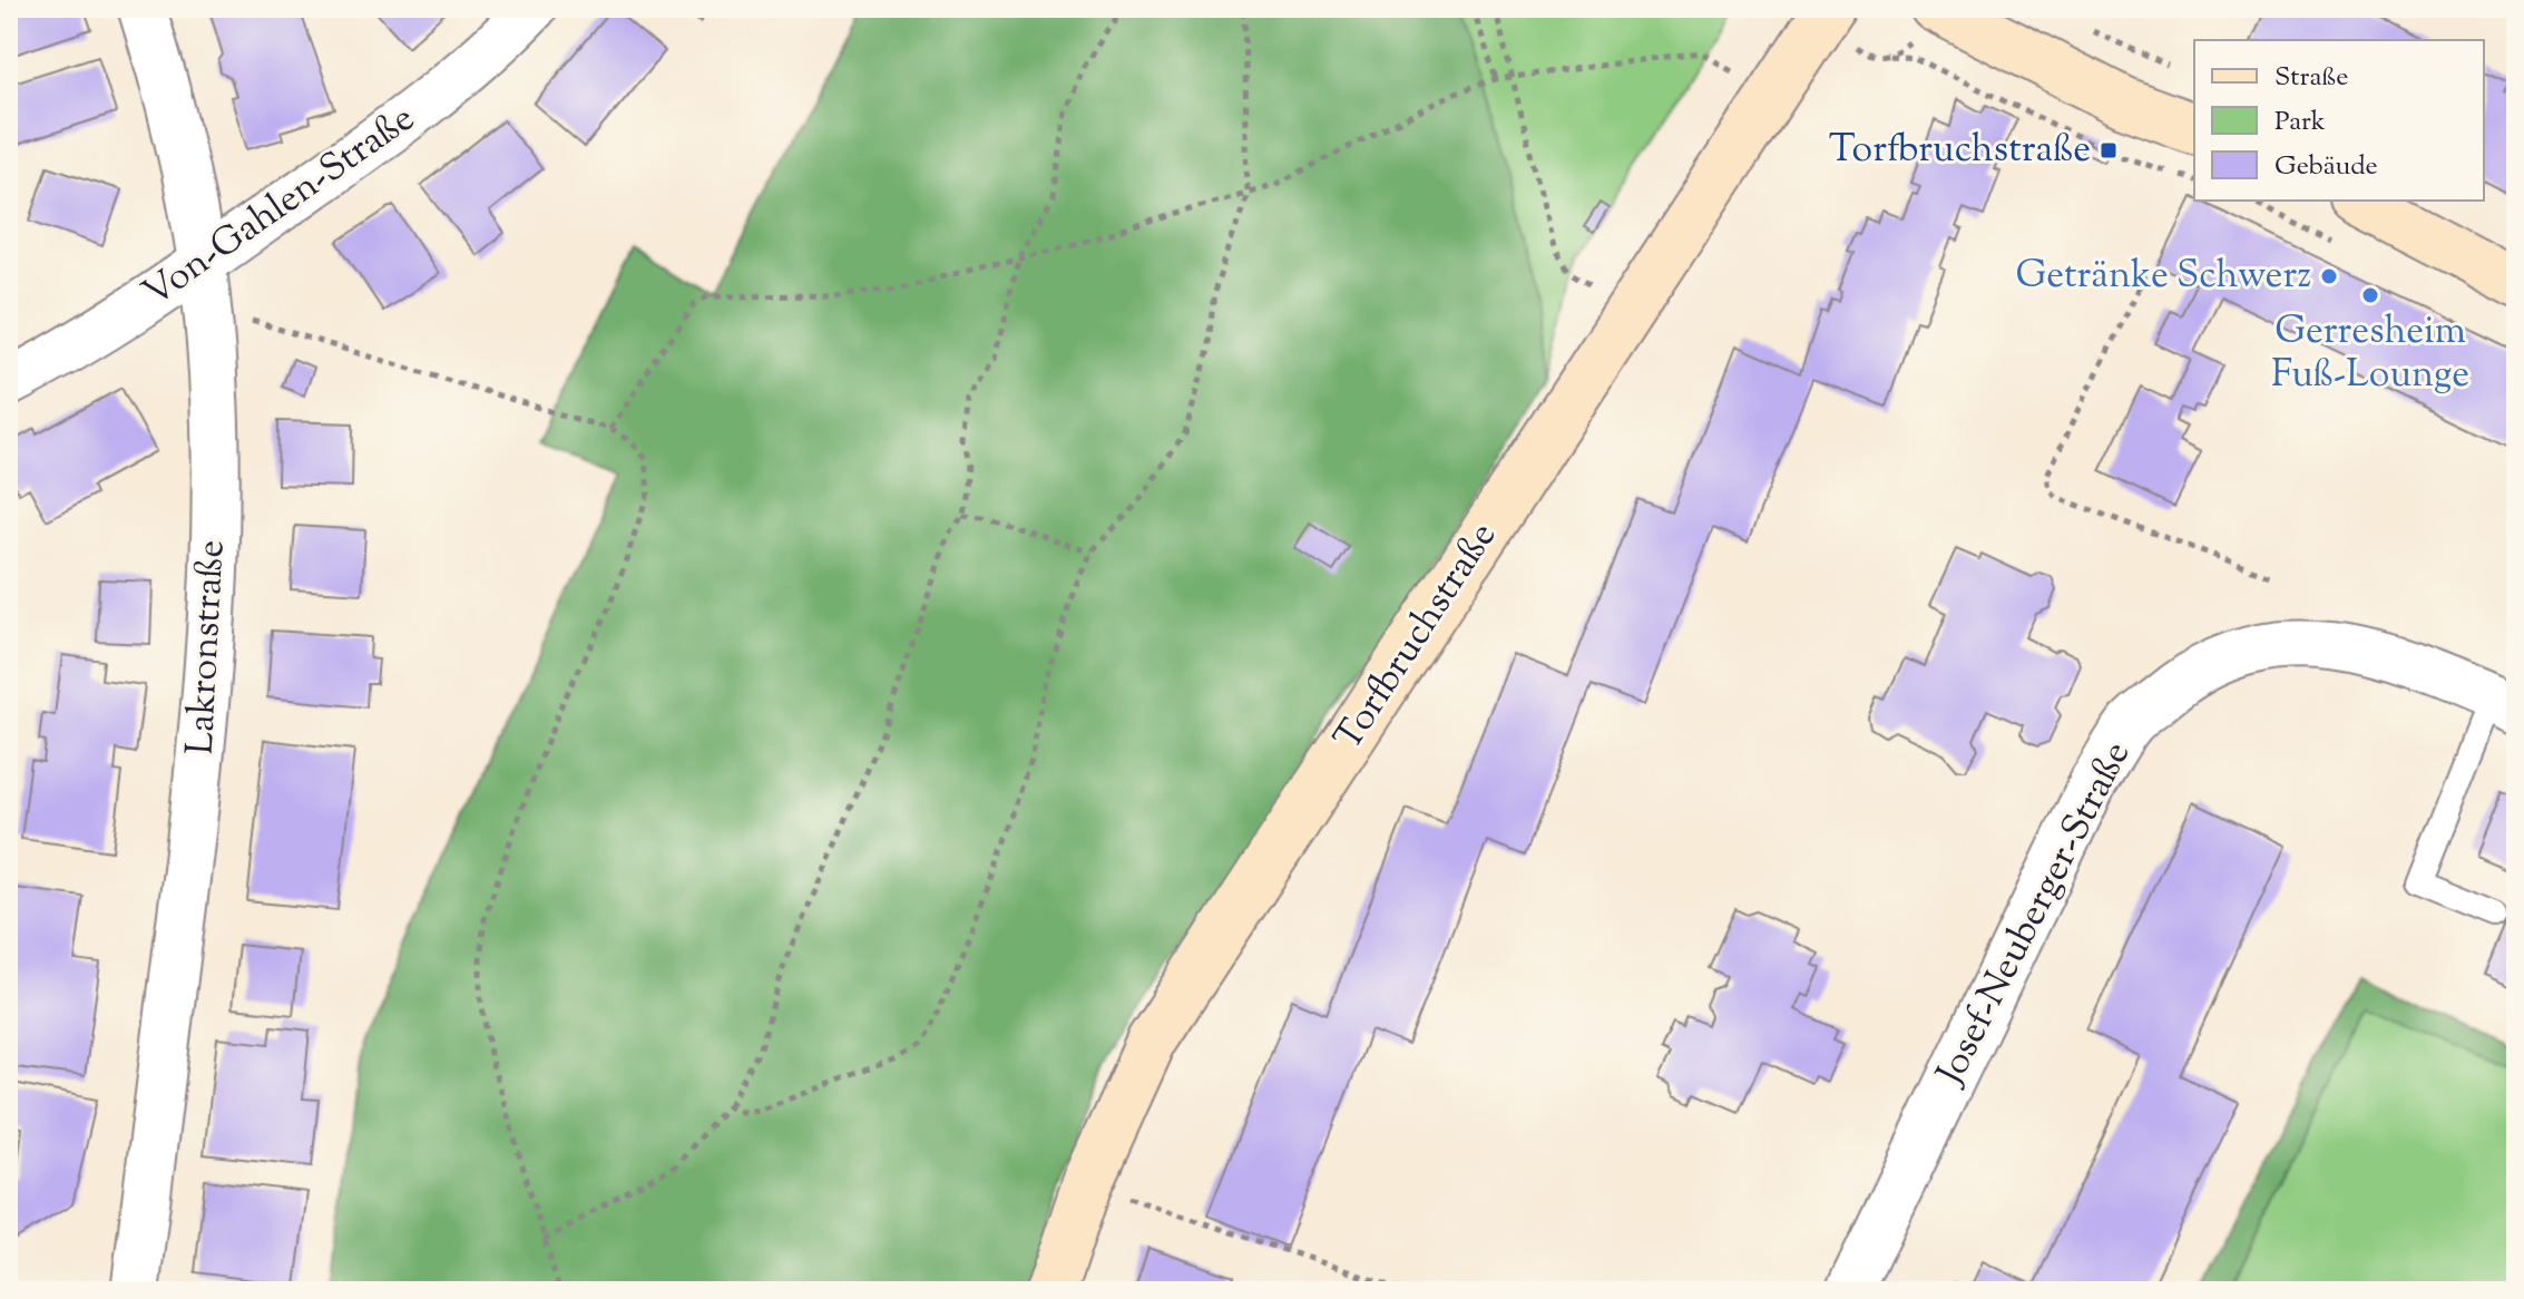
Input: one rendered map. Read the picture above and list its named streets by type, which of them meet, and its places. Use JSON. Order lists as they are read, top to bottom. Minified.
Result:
{"streets":{"main road":["Torfbruchstraße"],"street":["Von-Gahlen-Straße","Lakronstraße","Josef-Neuberger-Straße"]},"crossings":[["Von-Gahlen-Straße","Lakronstraße"]],"places":{"transit":["Torfbruchstraße"],"other":["Getränke Schwerz","Gerresheim Fuß-Lounge"]},"legend":["Straße","Park","Gebäude"]}
